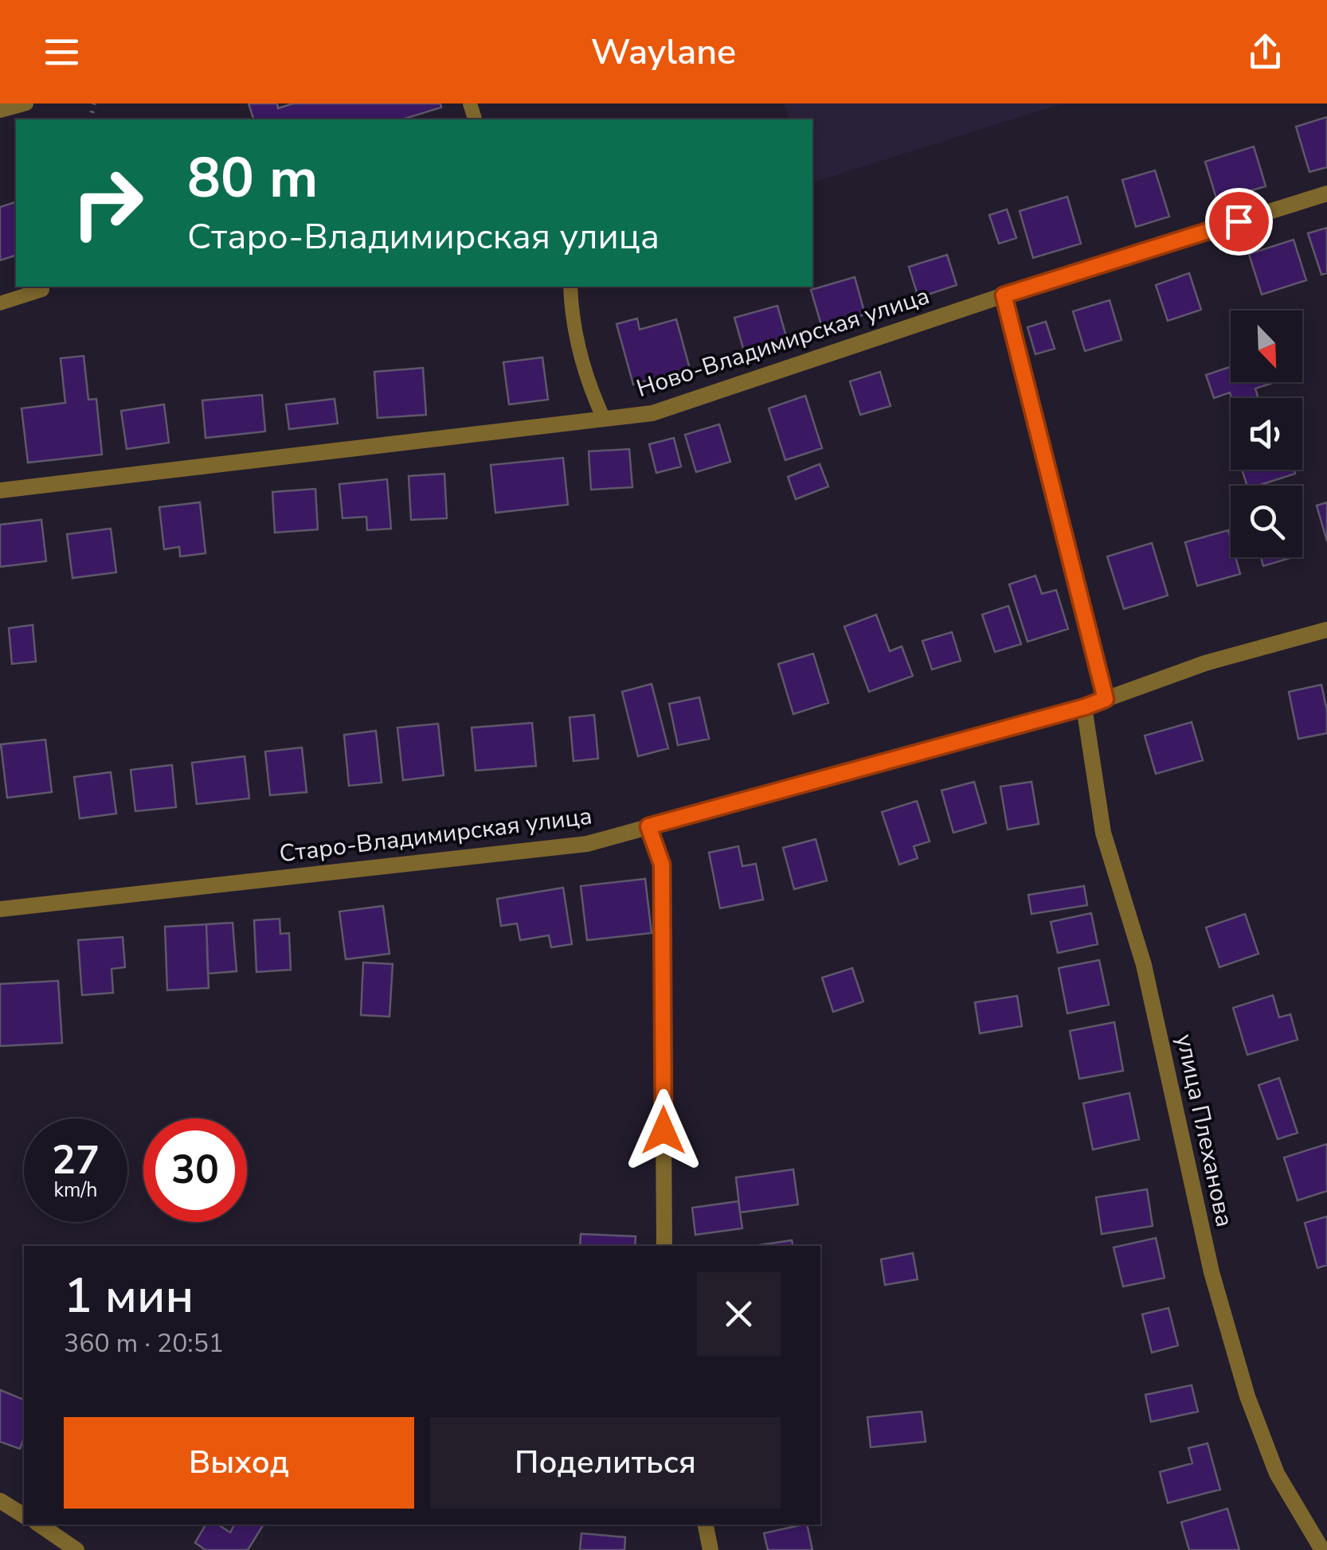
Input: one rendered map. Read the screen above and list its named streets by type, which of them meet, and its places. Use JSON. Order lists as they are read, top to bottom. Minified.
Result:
{"streets":{"street":["Ново-Владимирская улица","Старо-Владимирская улица","улица Плеханова"]},"crossings":[["Старо-Владимирская улица","улица Плеханова"]],"north":"bottom right","page":{"header":"Waylane","turn":["80 m","Старо-Владимирская улица"],"speed":"27 km/h","limit":"30","heading":["1 мин","360 m · 20:51"],"buttons":["Выход","Поделиться"]}}
